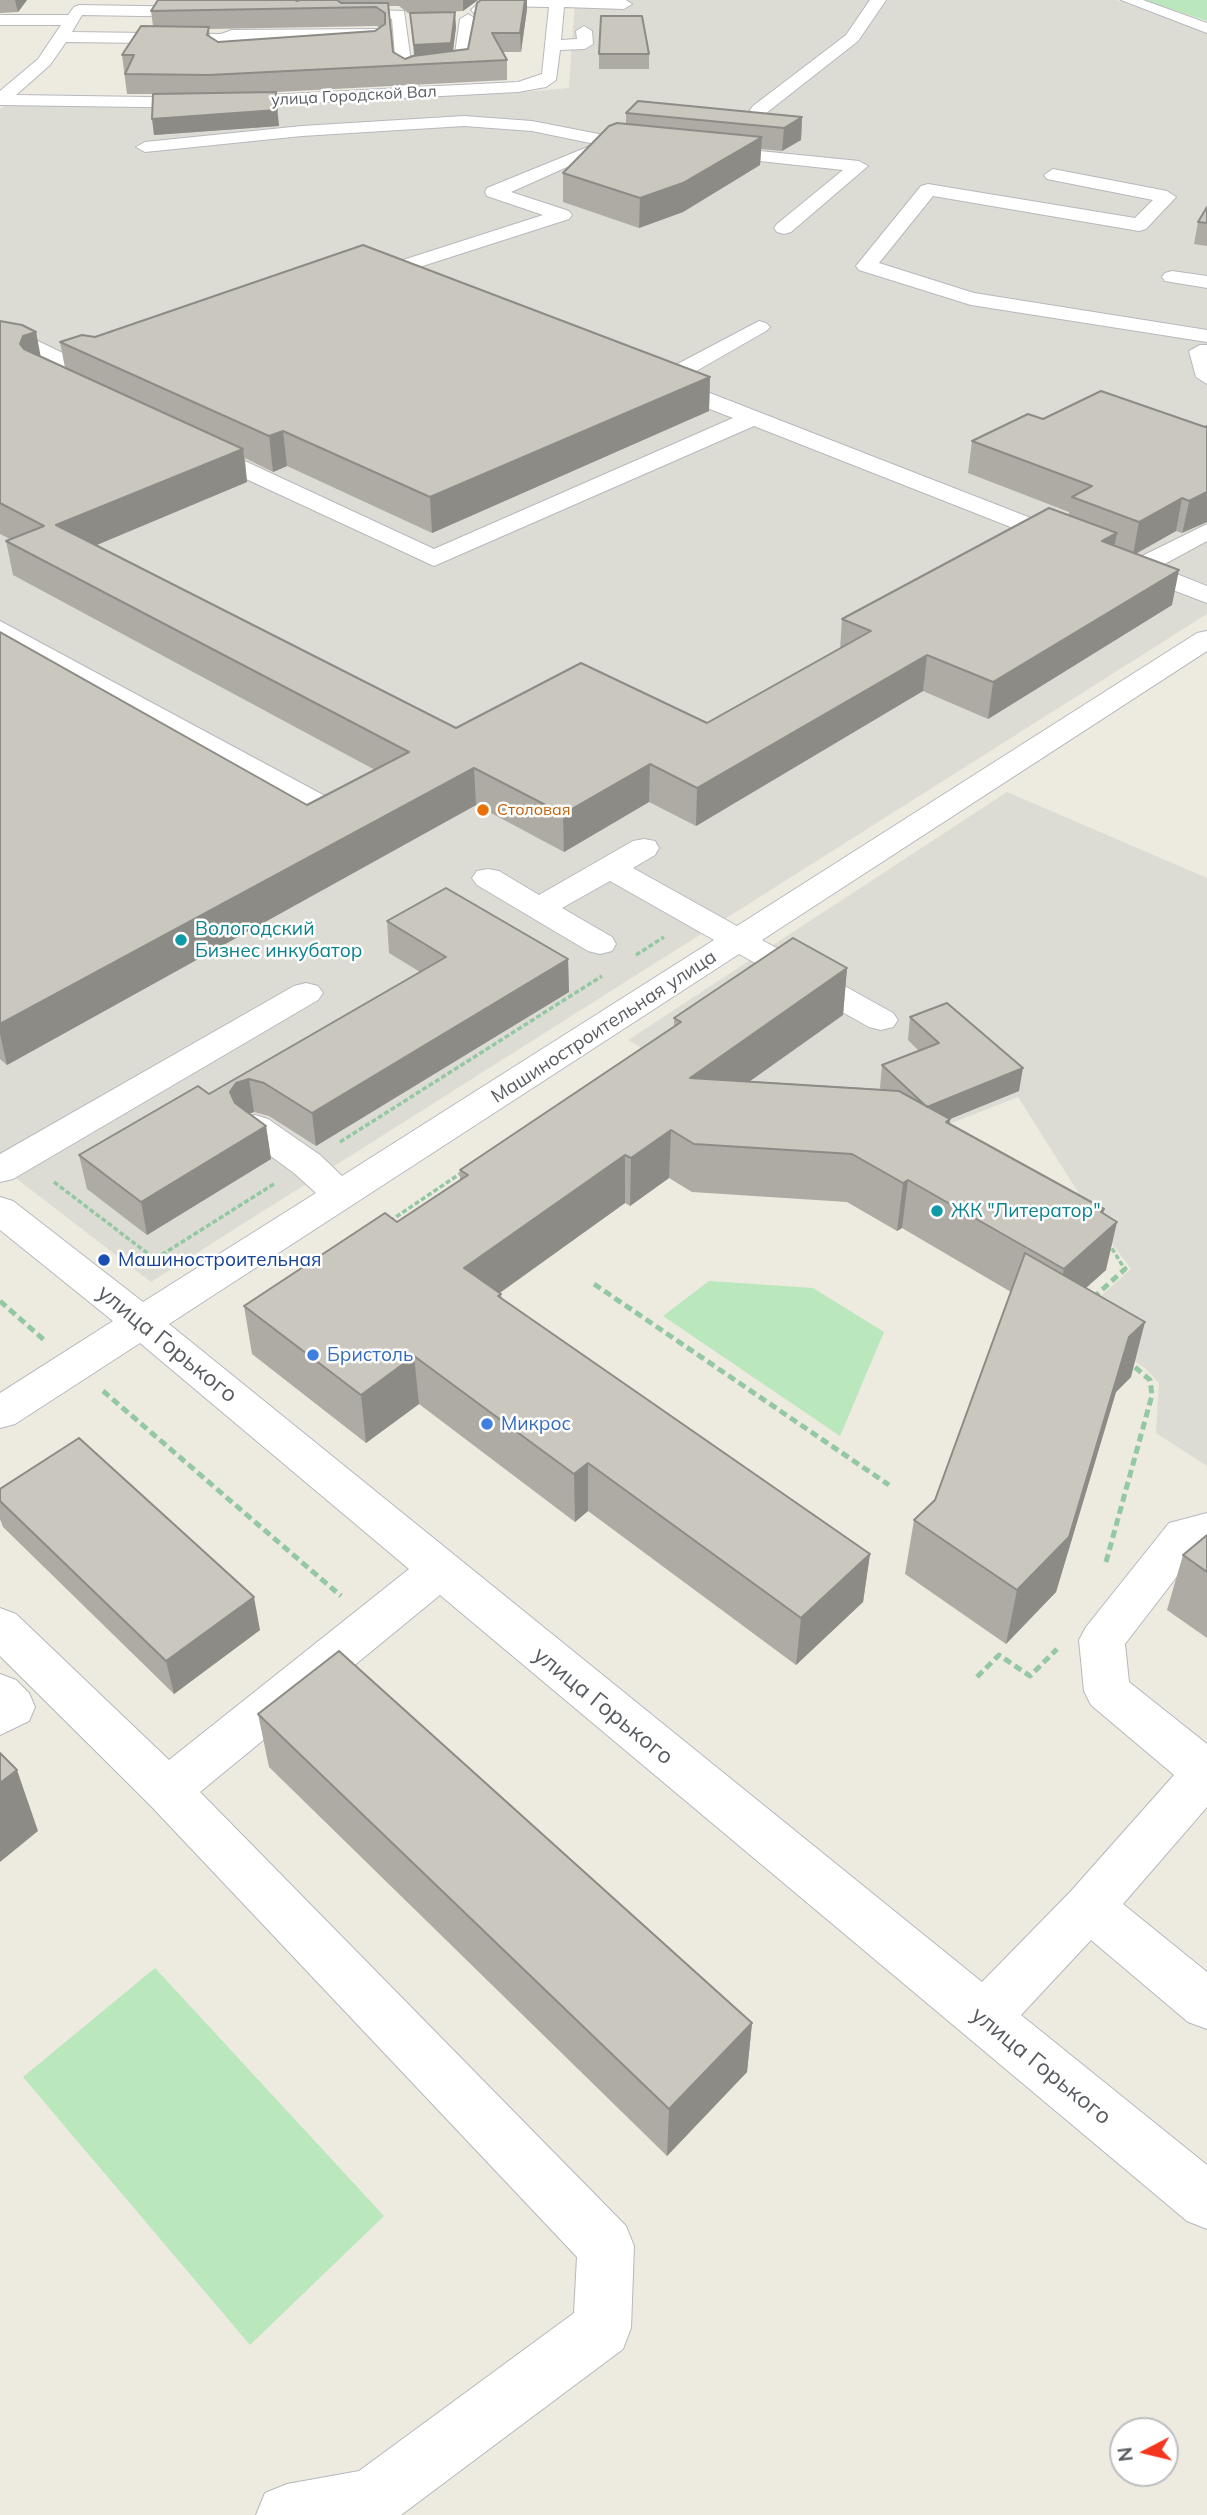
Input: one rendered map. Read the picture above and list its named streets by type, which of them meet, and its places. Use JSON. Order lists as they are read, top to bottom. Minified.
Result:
{"streets":{"street":["улица Городской Вал","Машиностроительная улица","улица Горького"]},"crossings":[["Машиностроительная улица","улица Горького"]],"places":["Столовая","Вологодский Бизнес инкубатор","ЖК \"Литератор\"","Машиностроительная","Бристоль","Микрос"],"north":"left"}
